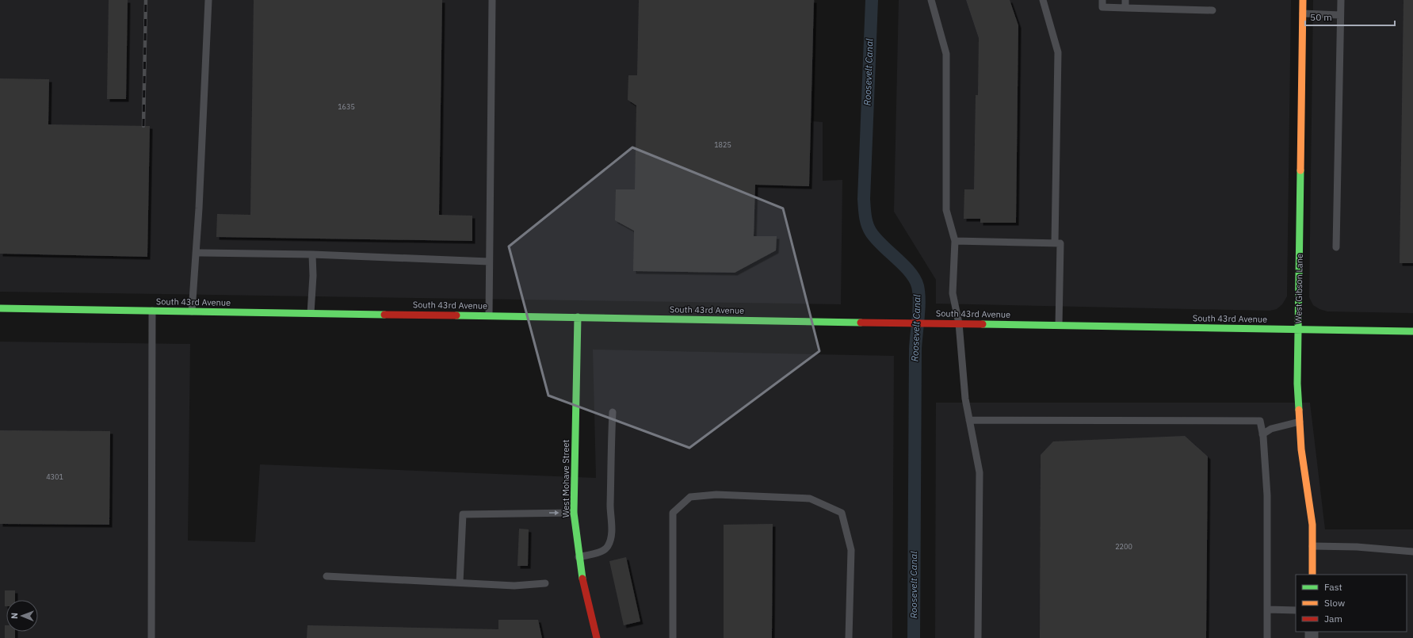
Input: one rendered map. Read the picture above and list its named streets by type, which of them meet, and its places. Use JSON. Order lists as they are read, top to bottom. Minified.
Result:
{"streets":{"main road":["West Gibson Lane","South 43rd Avenue","West Mohave Street"]},"crossings":[["West Gibson Lane","South 43rd Avenue"],["South 43rd Avenue","West Mohave Street"]],"water":["Roosevelt Canal"],"house_numbers":["1635","1825","4301","2200"],"legend":["Fast","Slow","Jam"],"scale_bar":"50 m","north":"left"}
